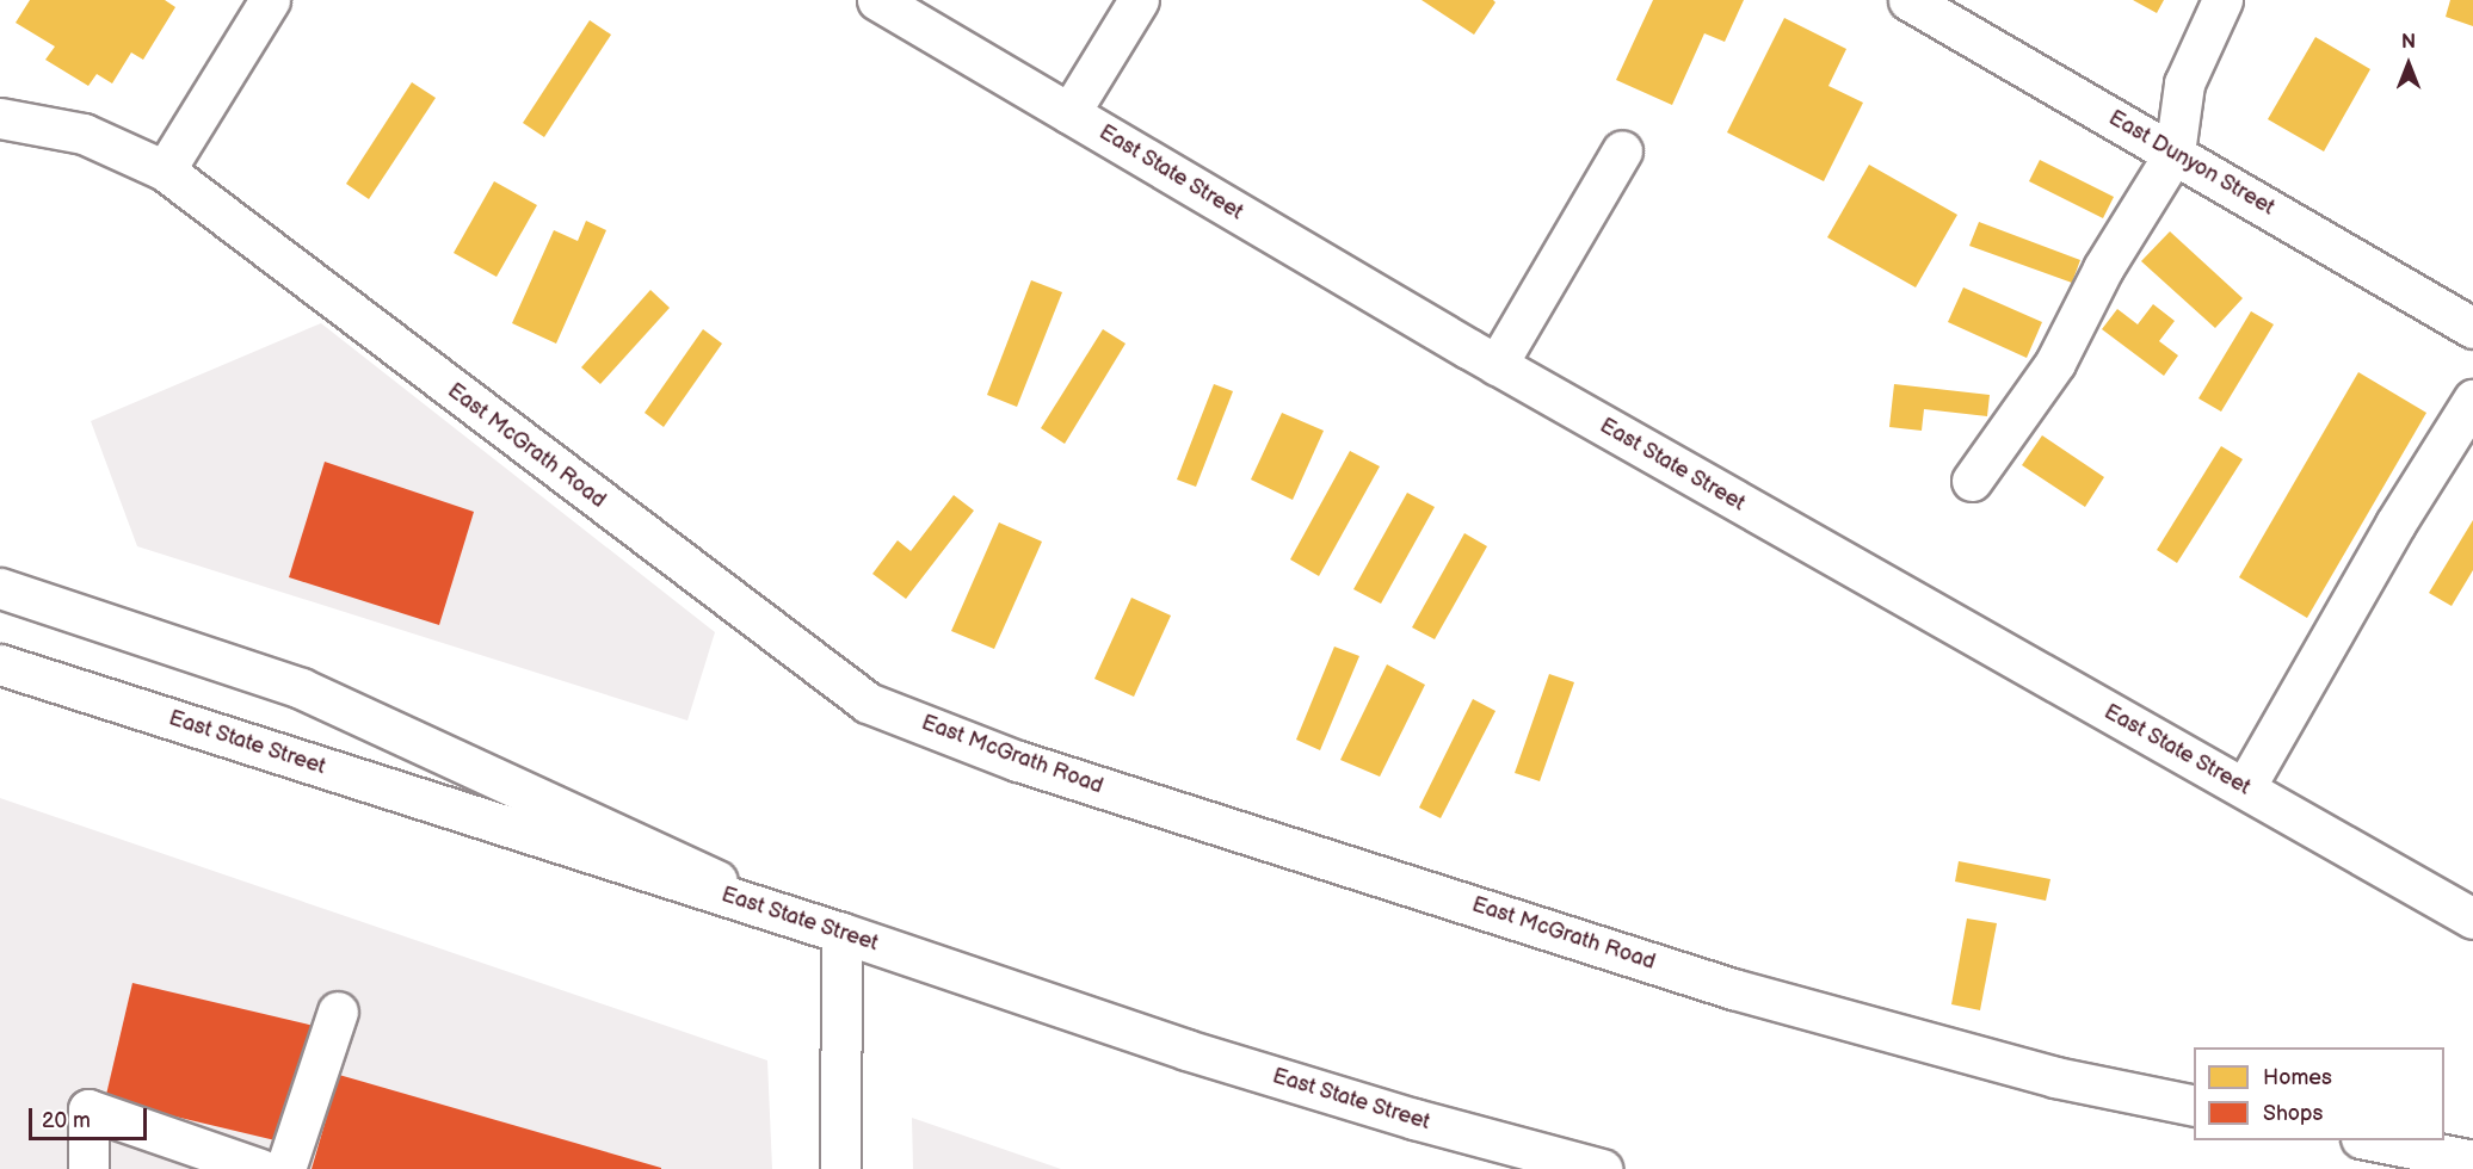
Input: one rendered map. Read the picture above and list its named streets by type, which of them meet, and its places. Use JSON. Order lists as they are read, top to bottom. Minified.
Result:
{"streets":{"main road":["East Dunyon Street","East State Street","East McGrath Road"]},"legend":["Homes","Shops"],"scale_bar":"20 m","north":"top"}
